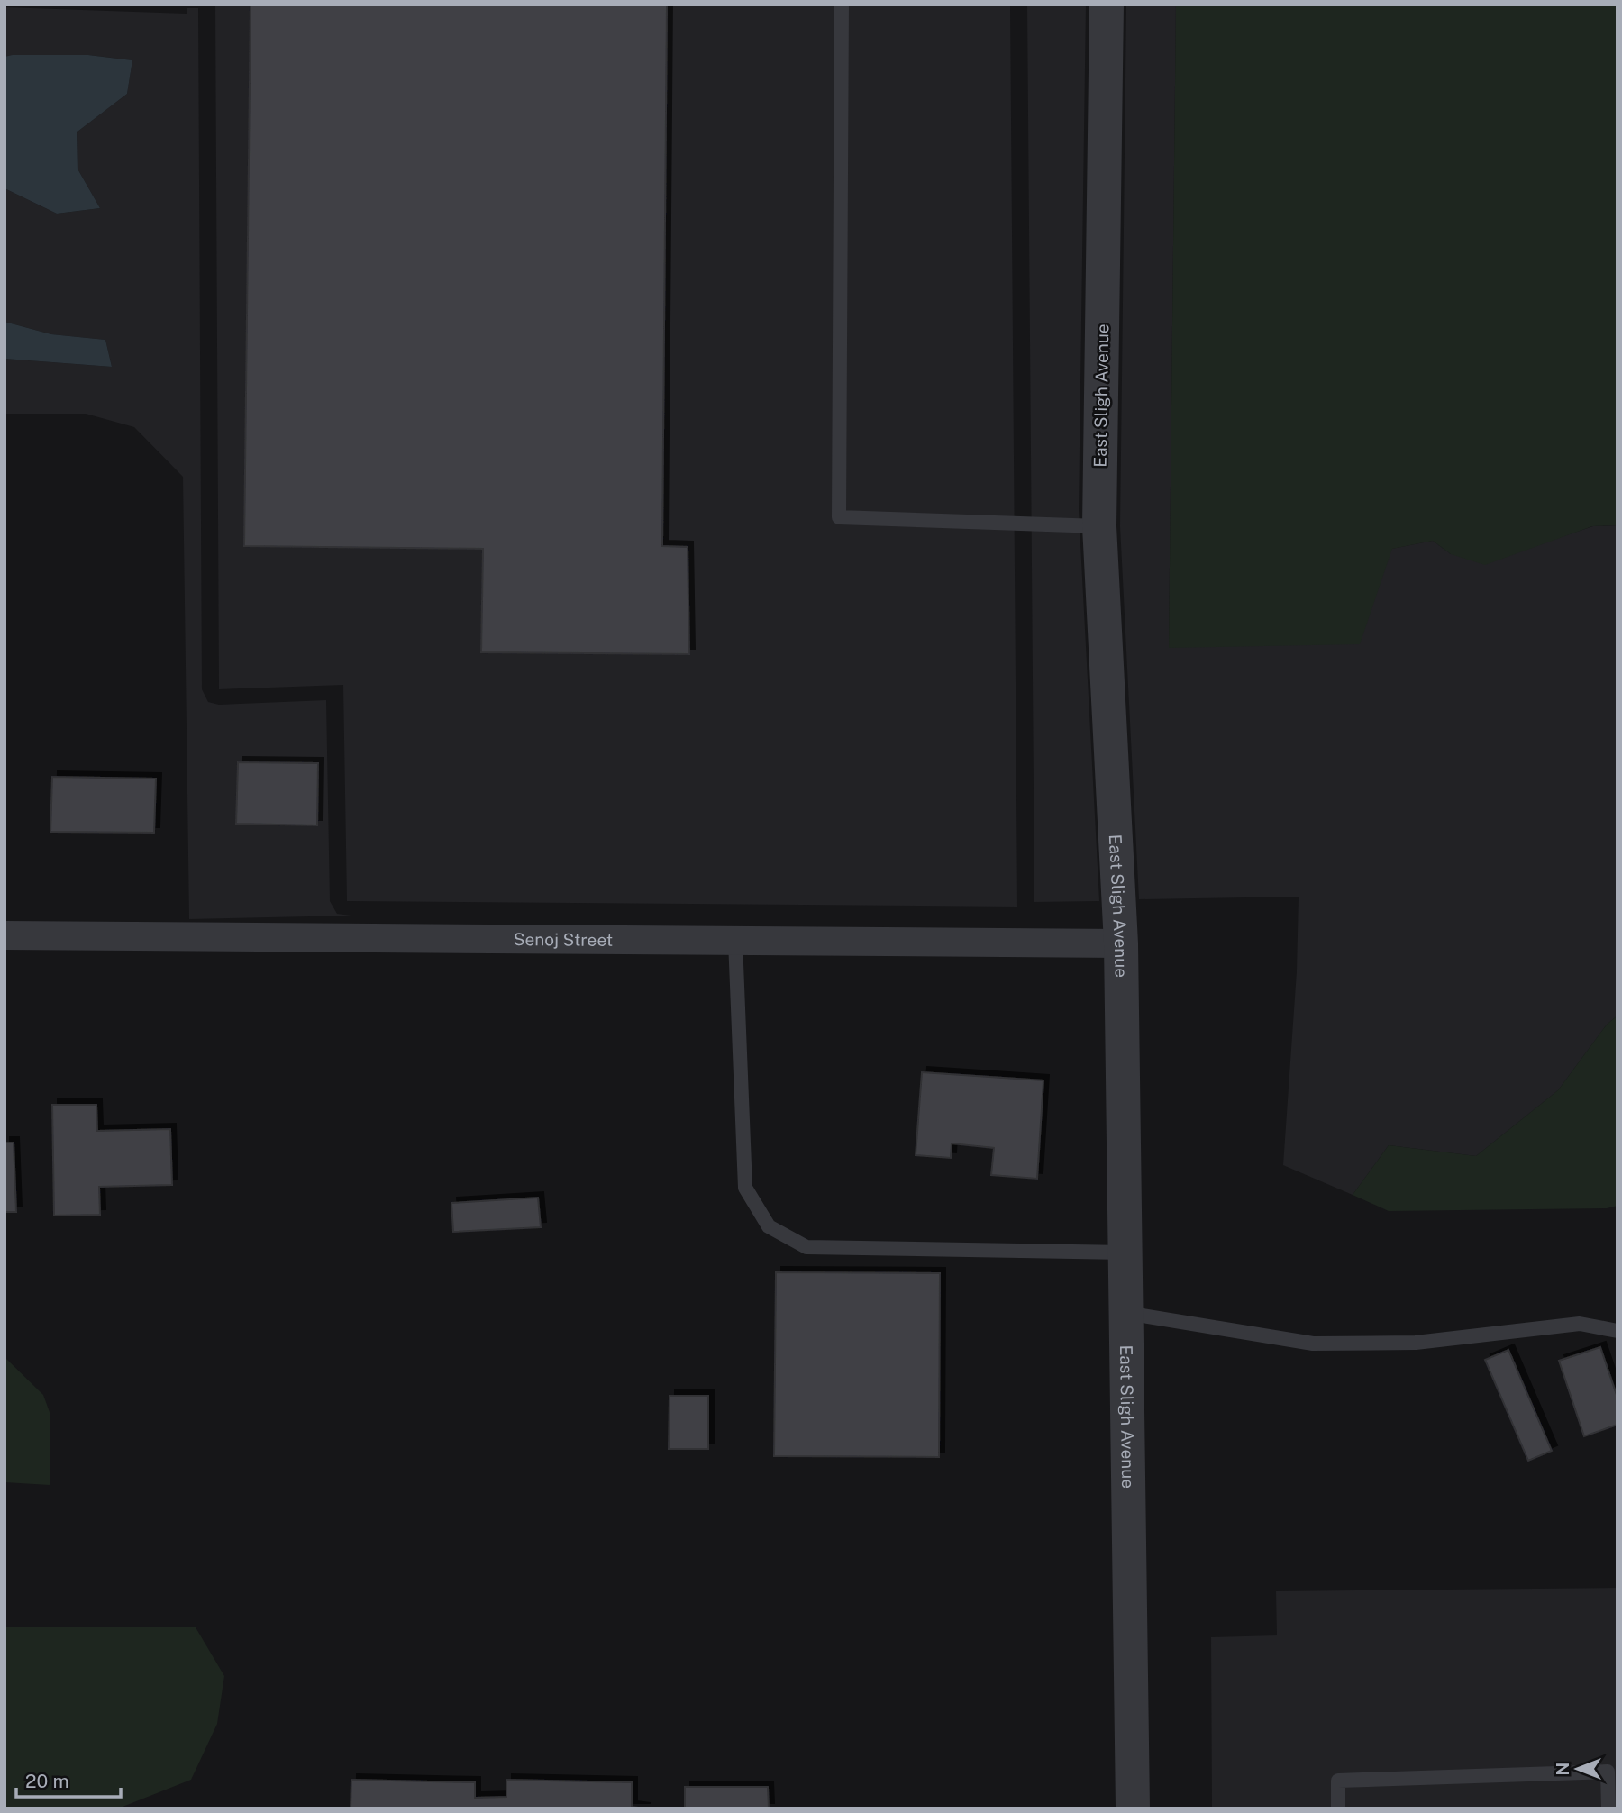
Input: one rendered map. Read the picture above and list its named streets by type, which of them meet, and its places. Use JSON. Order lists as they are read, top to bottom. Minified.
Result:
{"streets":{"street":["East Sligh Avenue","Senoj Street"]},"crossings":[["East Sligh Avenue","Senoj Street"]],"scale_bar":"20 m","north":"left"}
